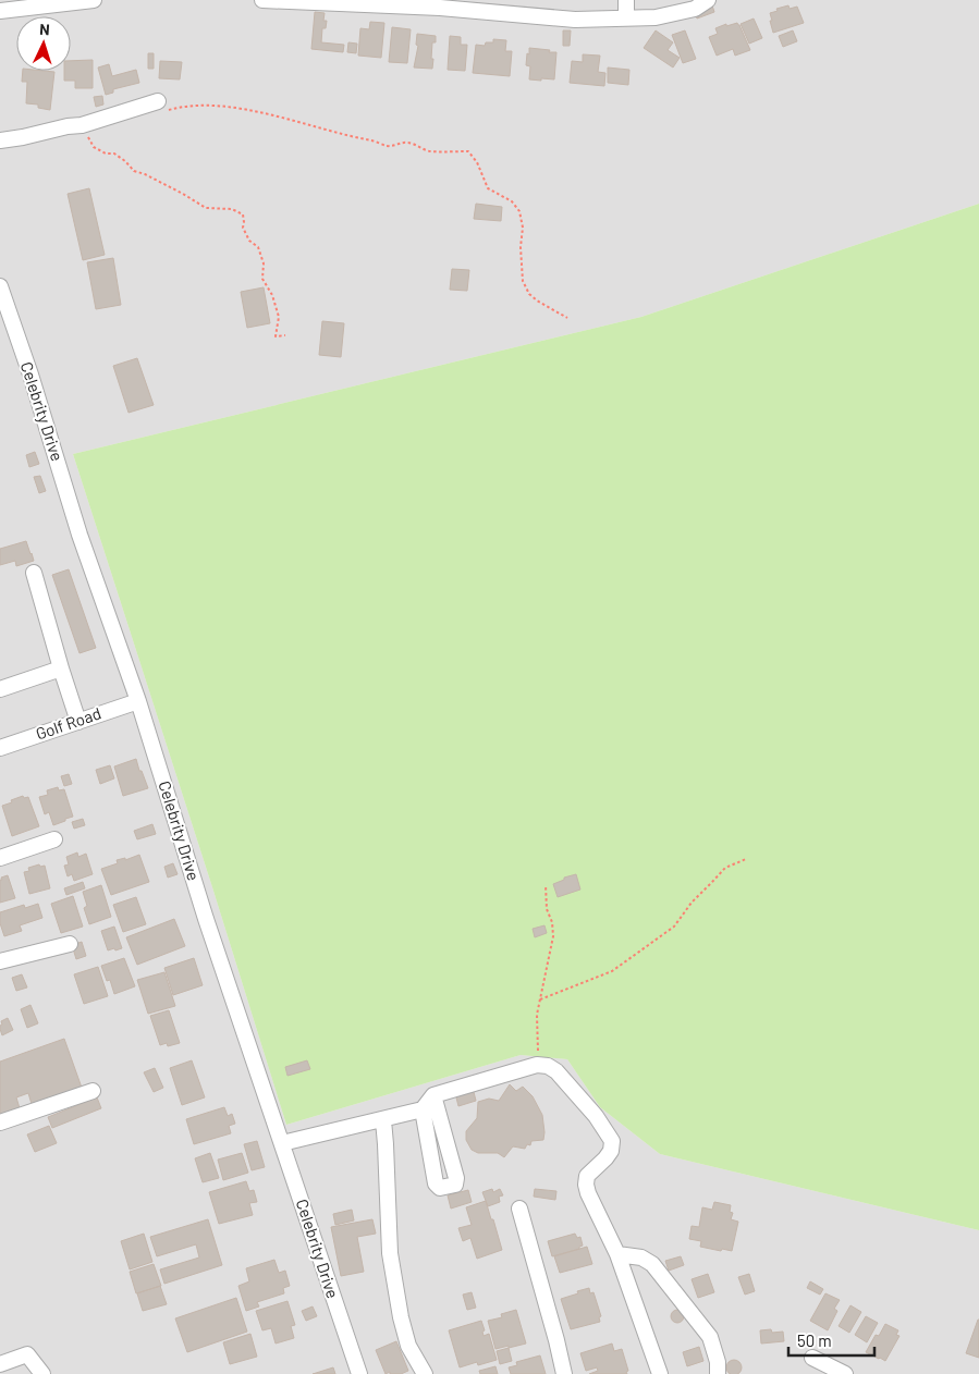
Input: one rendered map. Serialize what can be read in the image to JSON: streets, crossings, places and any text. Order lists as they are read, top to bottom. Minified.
{"streets":{"street":["Celebrity Drive","Golf Road"]},"crossings":[["Celebrity Drive","Golf Road"]],"scale_bar":"50 m","north":"top"}
